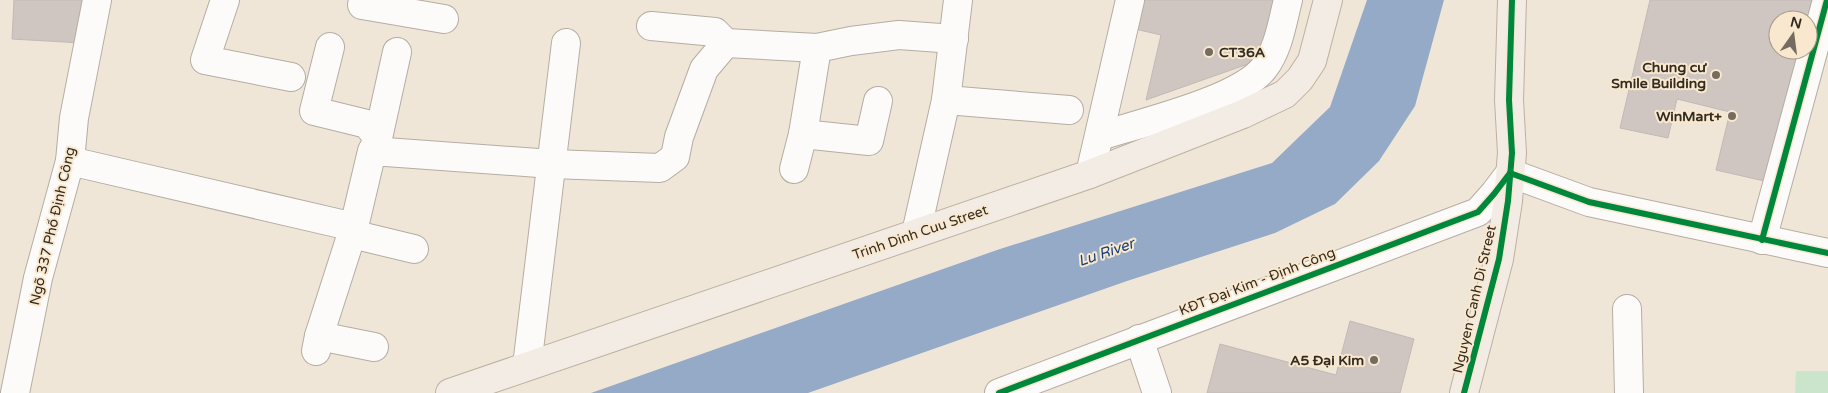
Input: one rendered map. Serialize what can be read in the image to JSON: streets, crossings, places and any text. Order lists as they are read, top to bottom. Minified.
{"streets":{"main road":["Trinh Dinh Cuu Street","Nguyen Canh Di Street"],"street":["Ngõ 337 Phố Định Công","KĐT Đại Kim - Định Công"]},"crossings":[["KĐT Đại Kim - Định Công","Nguyen Canh Di Street"]],"water":["Lu River"],"places":["CT36A","Chung cư Smile Building","WinMart+","A5 Đại Kim"],"north":"top"}
